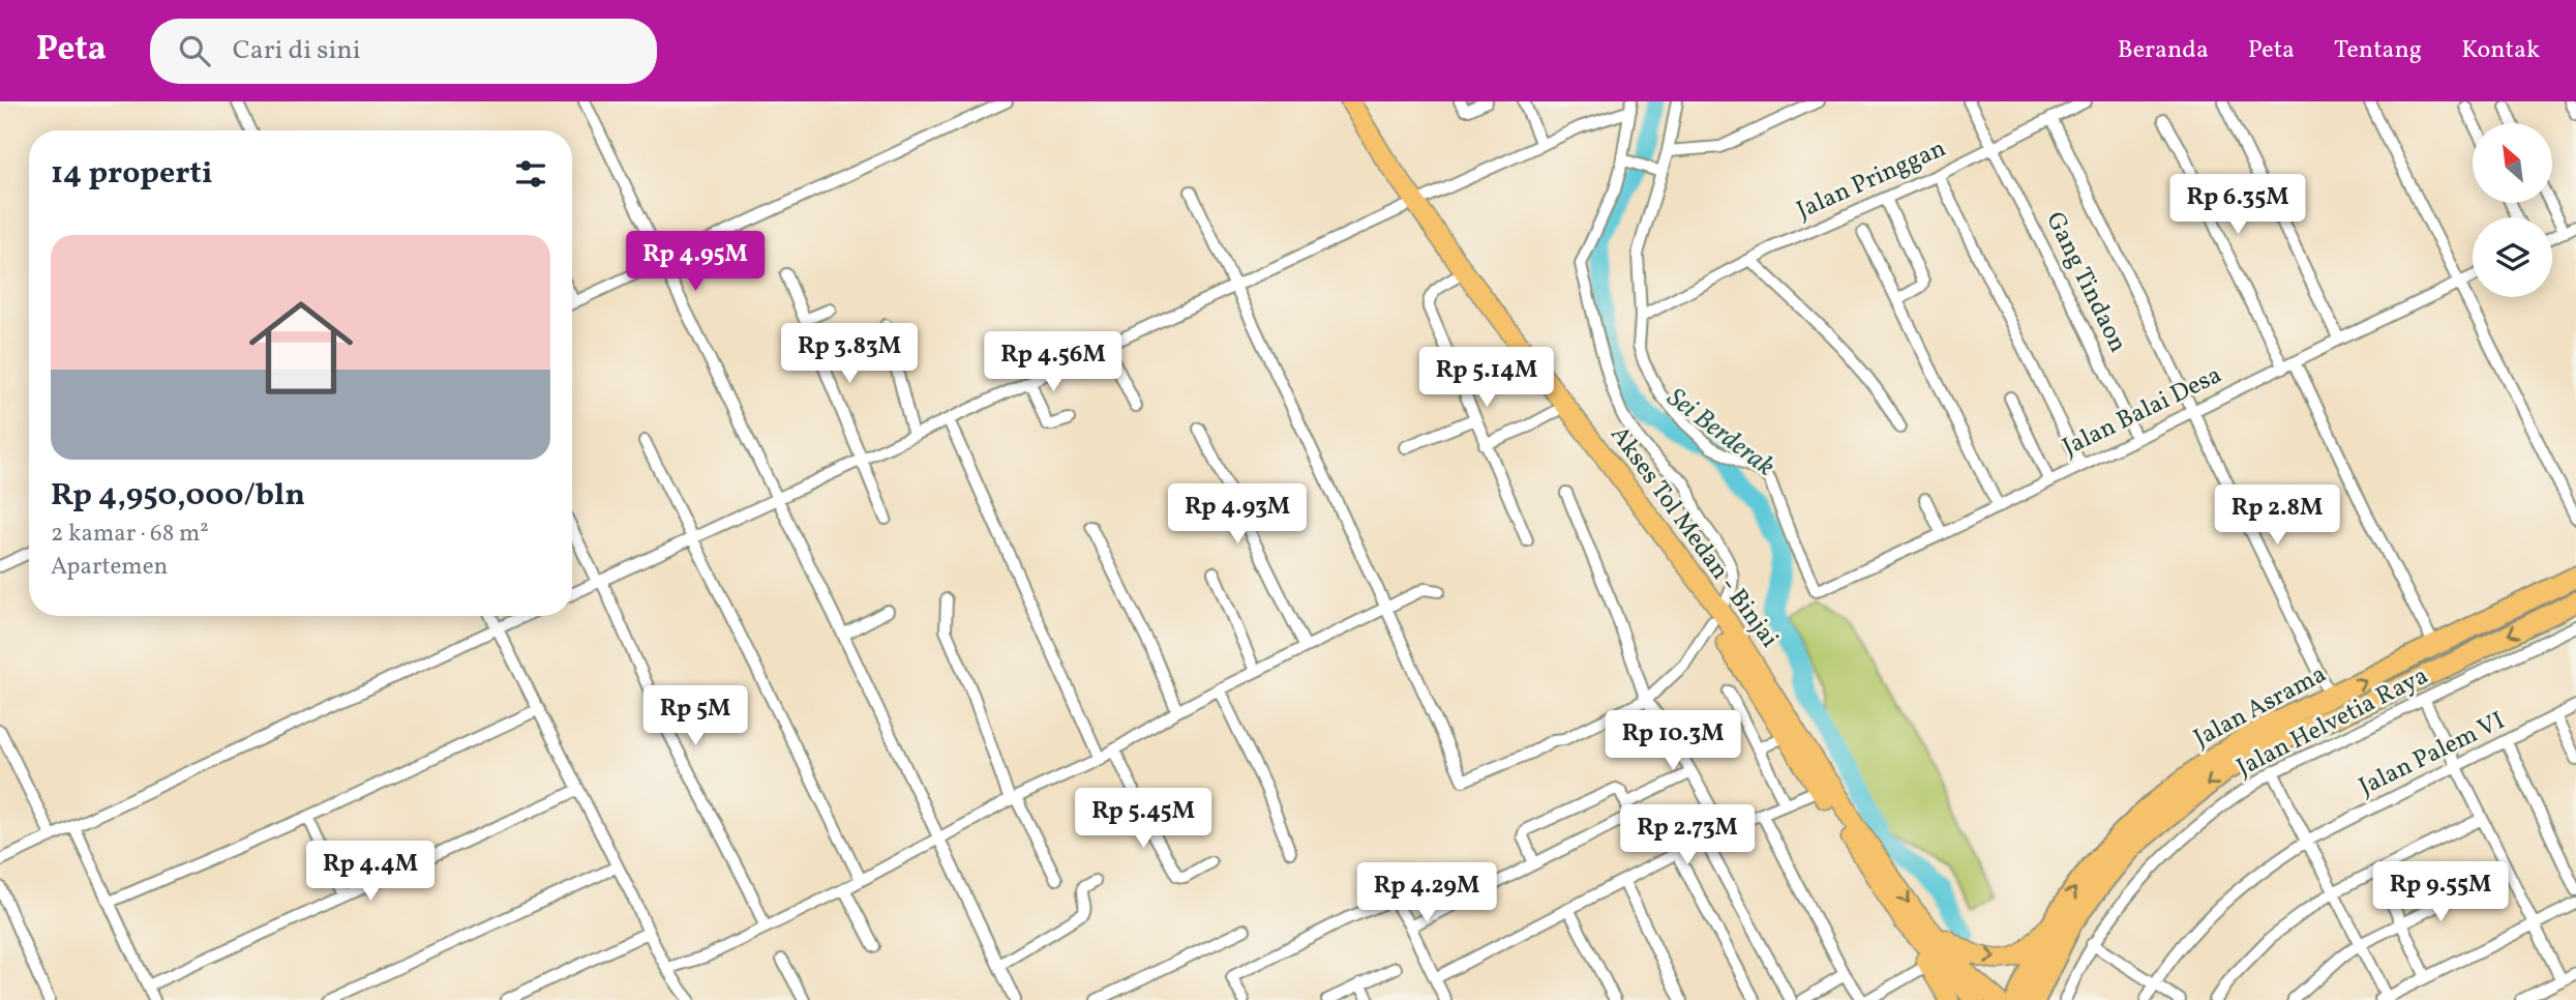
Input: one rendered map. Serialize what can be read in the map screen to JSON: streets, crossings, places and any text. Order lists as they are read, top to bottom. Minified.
{"streets":{"highway":["Jalan Asrama"],"main road":["Akses Tol Medan - Binjai"],"street":["Jalan Pringgan","Gang Tindaon","Jalan Balai Desa","Jalan Helvetia Raya","Jalan Palem VI"]},"crossings":[["Jalan Pringgan","Gang Tindaon"],["Jalan Pringgan","Jalan Balai Desa"],["Gang Tindaon","Jalan Balai Desa"]],"water":["Sei Berderak"],"north":"top left","page":{"header":"Peta","search":"Cari di sini","nav":["Beranda","Peta","Tentang","Kontak"],"heading":"14 properti","price":["Rp 6.35M","Rp 4.95M","Rp 3.83M","Rp 4.56M","Rp 5.14M","Rp 4.93M","Rp 2.8M","Rp 5M","Rp 10.3M","Rp 5.45M","Rp 2.73M","Rp 4.4M","Rp 9.55M","Rp 4.29M"],"list":[{"name":"Rp 4,950,000/bln","note":"2 kamar · 68 m² · Apartemen"}]}}
